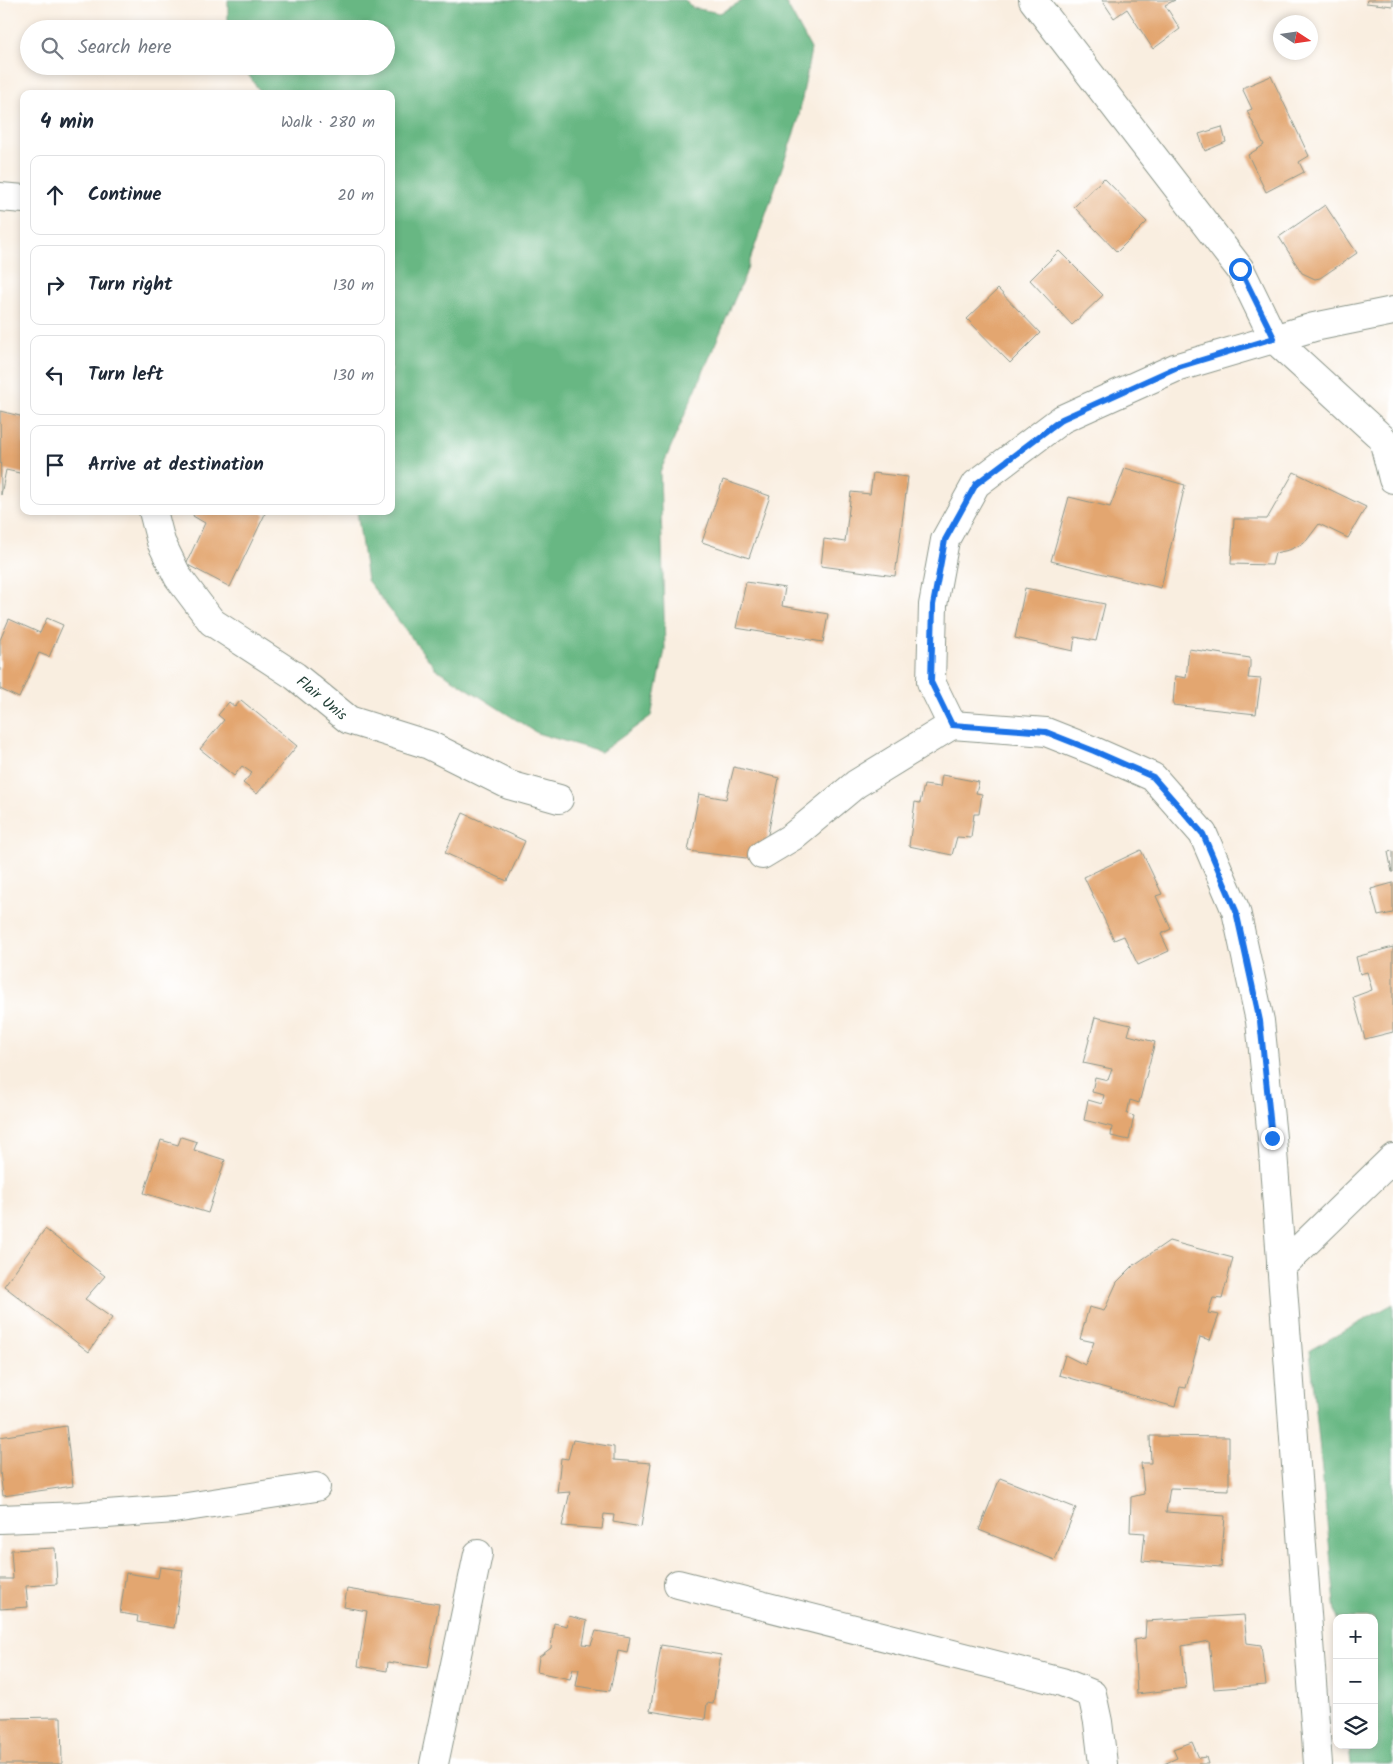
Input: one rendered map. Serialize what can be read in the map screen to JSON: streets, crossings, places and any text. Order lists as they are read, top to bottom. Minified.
{"streets":{"street":["Flair Unis"]},"north":"right","page":{"search":"Search here","heading":["4 min","Walk · 280 m"],"list":[["Continue","20 m"],["Turn right","130 m"],["Turn left","130 m"],"Arrive at destination"],"map_buttons":["+","−"]}}
